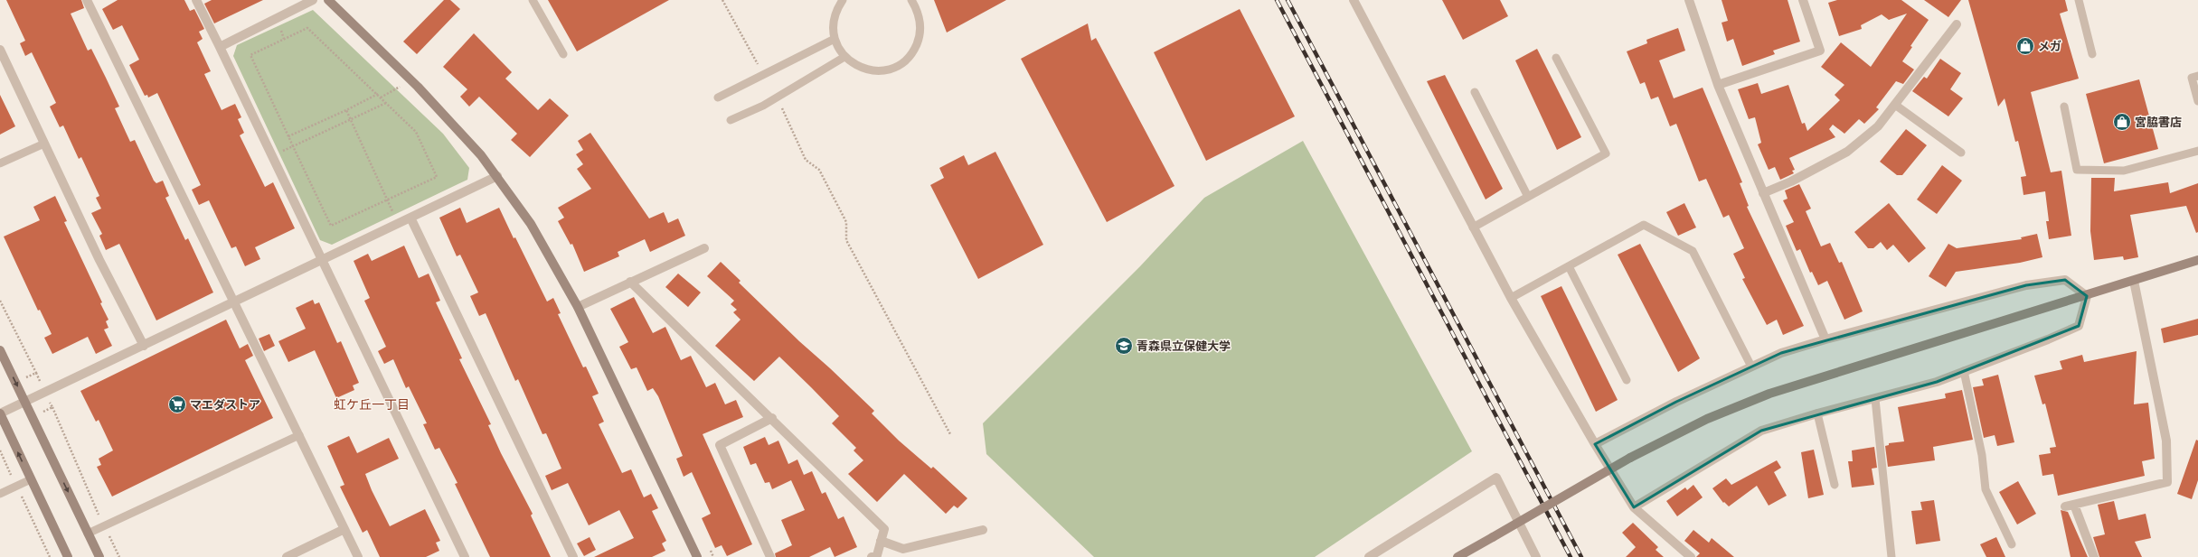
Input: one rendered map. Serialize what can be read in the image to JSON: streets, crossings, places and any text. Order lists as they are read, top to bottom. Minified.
{"districts":["虹ケ丘一丁目"],"places":{"shop":["メガ","宮脇書店"],"school or university":["青森県立保健大学"],"supermarket":["マエダストア"]}}
